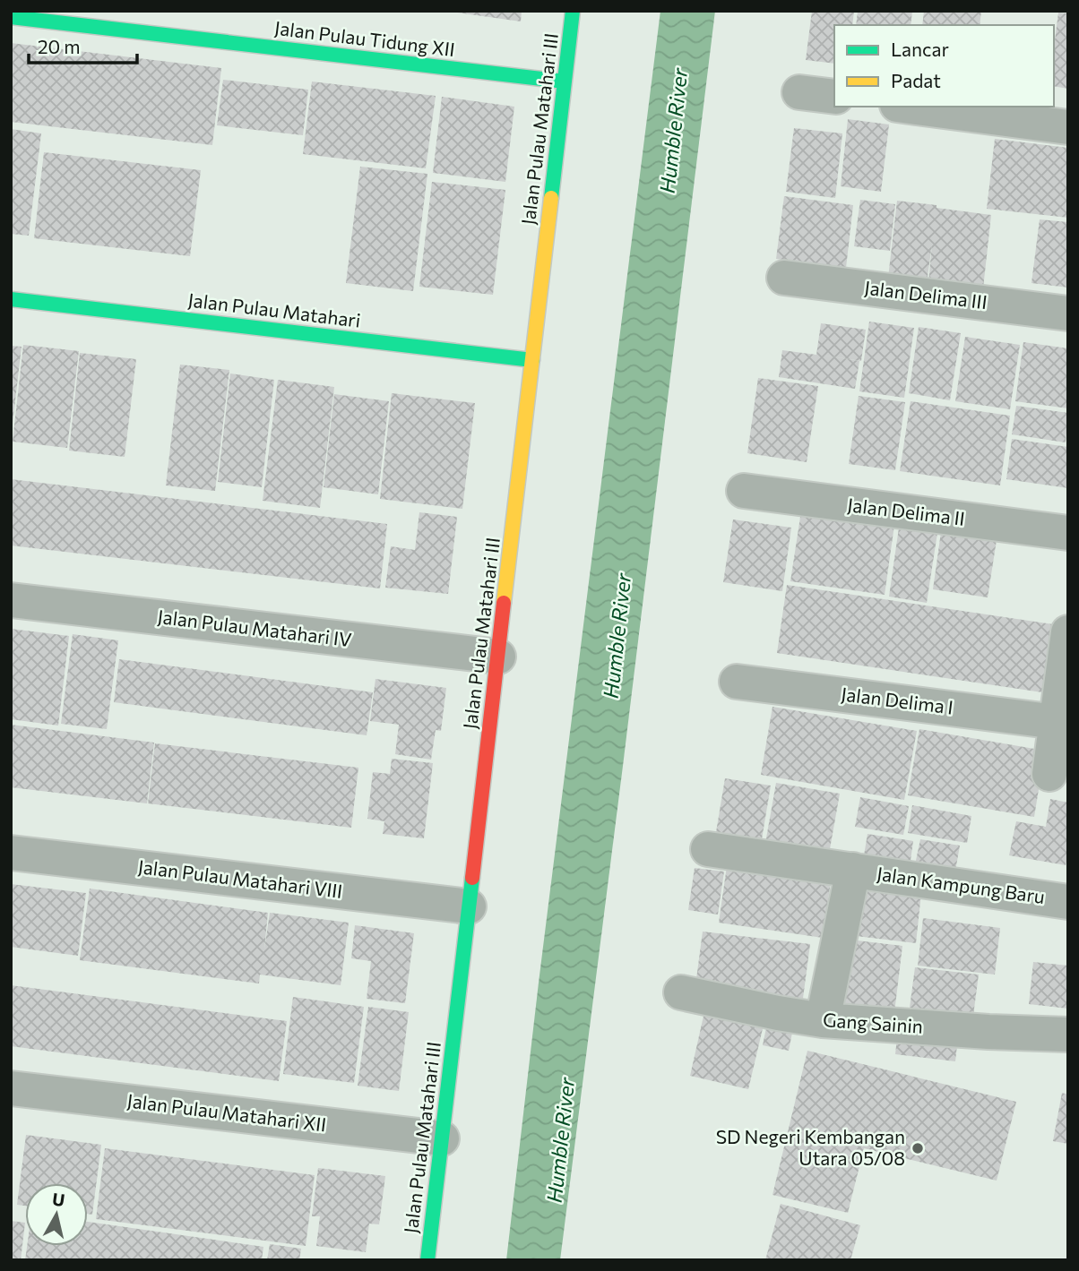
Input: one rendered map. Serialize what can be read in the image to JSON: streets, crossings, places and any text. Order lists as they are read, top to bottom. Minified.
{"streets":{"street":["Jalan Pulau Tidung XII","Jalan Pulau Matahari III","Jalan Delima III","Jalan Pulau Matahari","Jalan Delima II","Jalan Pulau Matahari IV","Jalan Delima I","Jalan Pulau Matahari VIII","Jalan Kampung Baru","Gang Sainin","Jalan Pulau Matahari XII"]},"crossings":[["Jalan Pulau Tidung XII","Jalan Pulau Matahari III"],["Jalan Pulau Matahari III","Jalan Pulau Matahari"],["Jalan Pulau Matahari III","Jalan Pulau Matahari IV"],["Jalan Pulau Matahari III","Jalan Pulau Matahari VIII"],["Jalan Pulau Matahari III","Jalan Pulau Matahari XII"],["Jalan Kampung Baru","Gang Sainin"]],"water":["Humble River"],"places":["SD Negeri Kembangan Utara 05/08"],"legend":["Lancar","Padat"],"scale_bar":"20 m","north":"top"}
